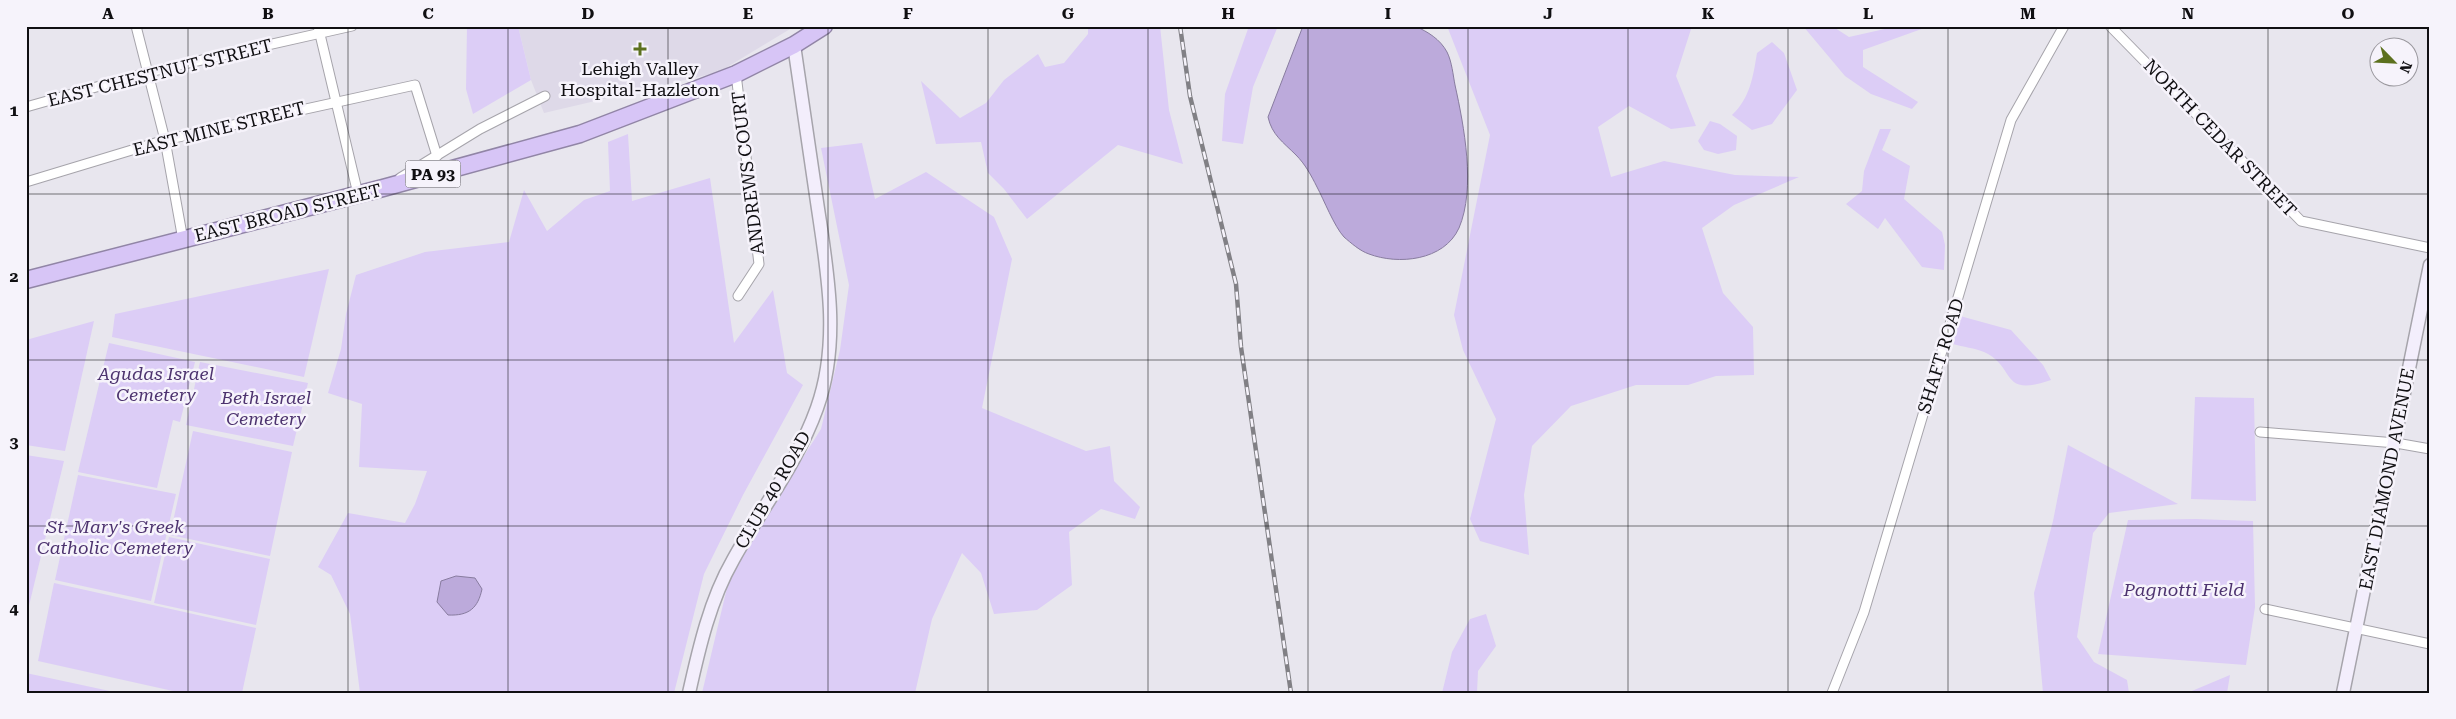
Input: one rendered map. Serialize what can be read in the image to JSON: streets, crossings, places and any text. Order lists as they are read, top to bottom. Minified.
{"streets":{"highway":["PA 93","EAST BROAD STREET"],"street":["EAST CHESTNUT STREET","EAST MINE STREET","NORTH CEDAR STREET","ANDREWS COURT","SHAFT ROAD","EAST DIAMOND AVENUE","CLUB 40 ROAD"]},"crossings":[["ANDREWS COURT","EAST BROAD STREET"],["EAST BROAD STREET","CLUB 40 ROAD"]],"parks":["Agudas Israel Cemetery","Beth Israel Cemetery","St. Mary's Greek Catholic Cemetery","Pagnotti Field"],"places":{"health":["Lehigh Valley Hospital-Hazleton"]},"north":"bottom right","grid":{"columns":["A","B","C","D","E","F","G","H","I","J","K","L","M","N","O"],"rows":["1","2","3","4"]}}
